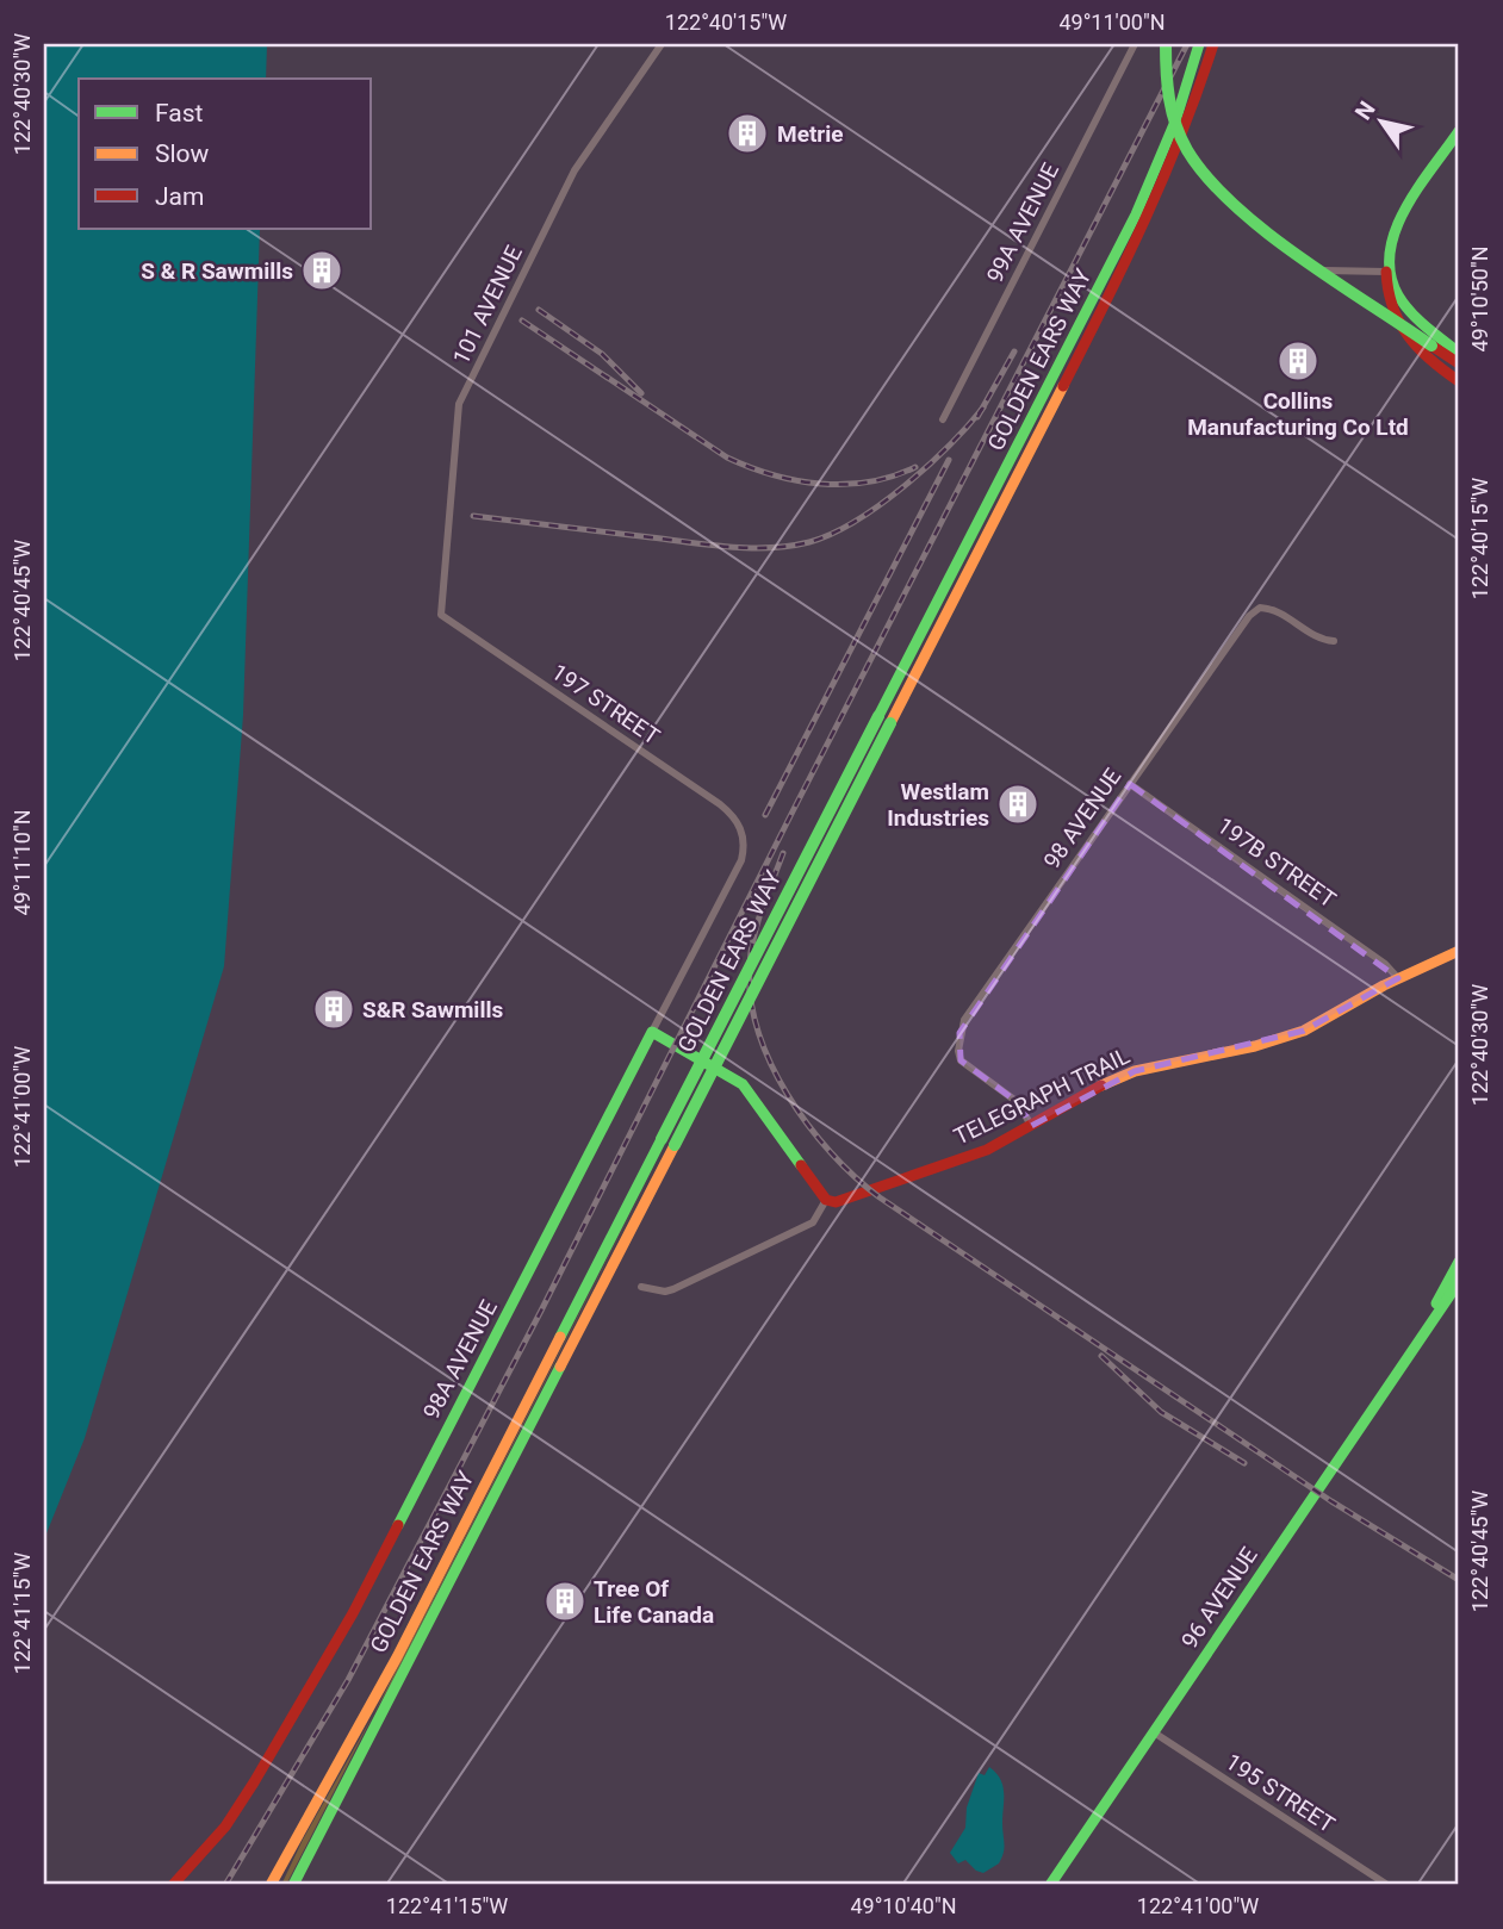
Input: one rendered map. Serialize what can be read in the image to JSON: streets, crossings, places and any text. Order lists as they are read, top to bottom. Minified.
{"streets":{"main road":["GOLDEN EARS WAY","TELEGRAPH TRAIL","98A AVENUE","96 AVENUE"],"street":["99A AVENUE","101 AVENUE","197 STREET","98 AVENUE","197B STREET","195 STREET"]},"crossings":[["101 AVENUE","197 STREET"],["197 STREET","98A AVENUE"],["98 AVENUE","197B STREET"],["98 AVENUE","TELEGRAPH TRAIL"],["197B STREET","TELEGRAPH TRAIL"],["96 AVENUE","195 STREET"]],"places":{"building":["Metrie","S & R Sawmills","Collins Manufacturing Co Ltd","Westlam Industries","S&R Sawmills","Tree Of Life Canada"]},"legend":["Fast","Slow","Jam"],"north":"top left","coordinates":["122°40'15\"W","49°11'00\"N","122°40'30\"W","49°10'50\"N","122°40'45\"W","49°11'10\"N","122°41'00\"W","122°41'15\"W","49°10'40\"N"]}
